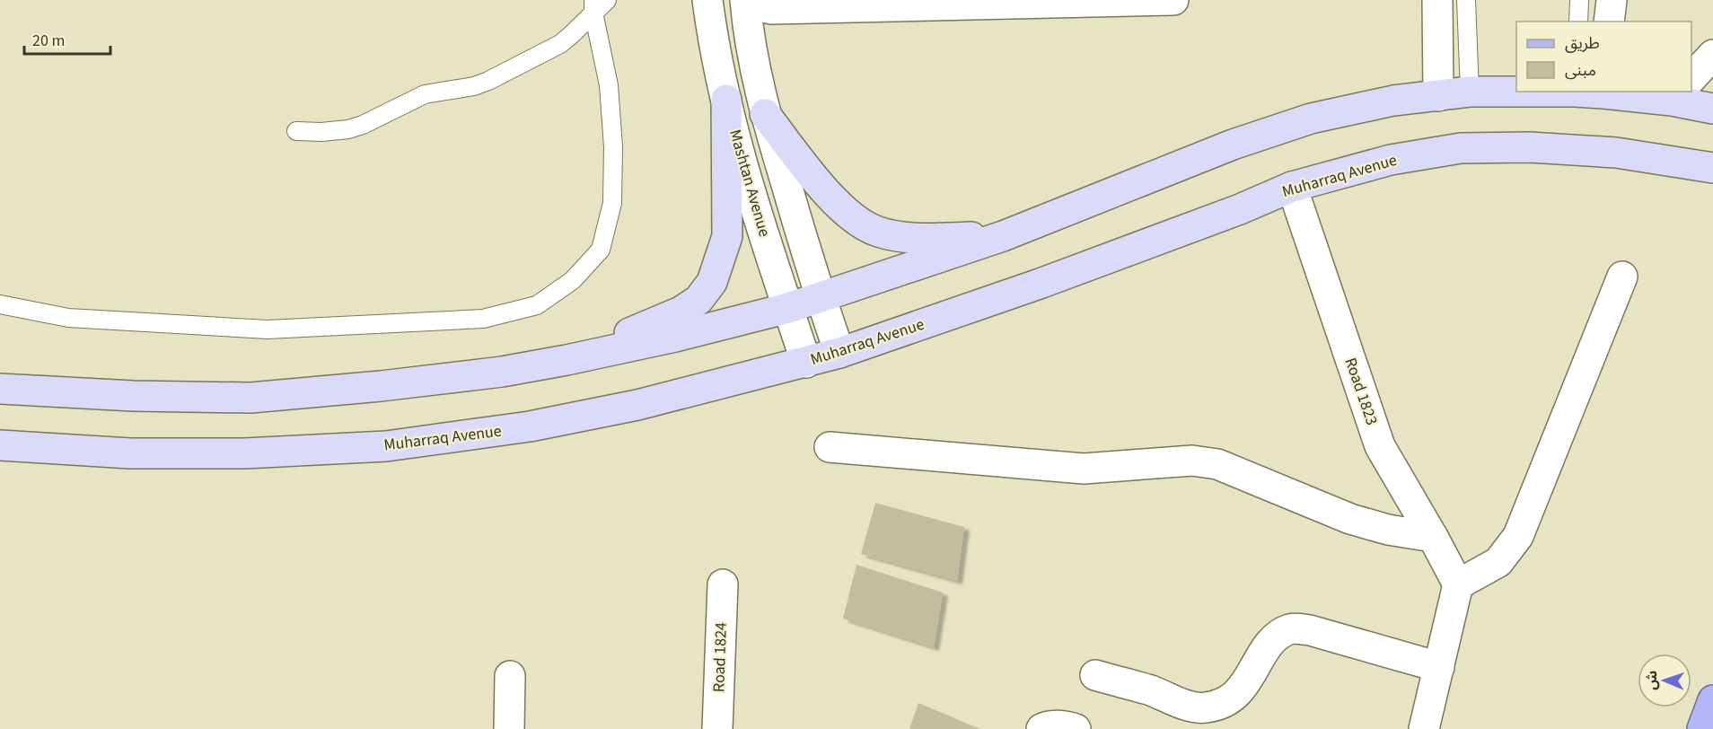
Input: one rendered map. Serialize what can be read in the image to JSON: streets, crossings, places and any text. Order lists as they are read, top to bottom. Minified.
{"streets":{"main road":["Muharraq Avenue"],"street":["Mashtan Avenue","Road 1823","Road 1824"]},"crossings":[["Muharraq Avenue","Mashtan Avenue"],["Muharraq Avenue","Road 1823"]],"legend":["طريق","مبنى"],"scale_bar":"20 m","north":"left"}
